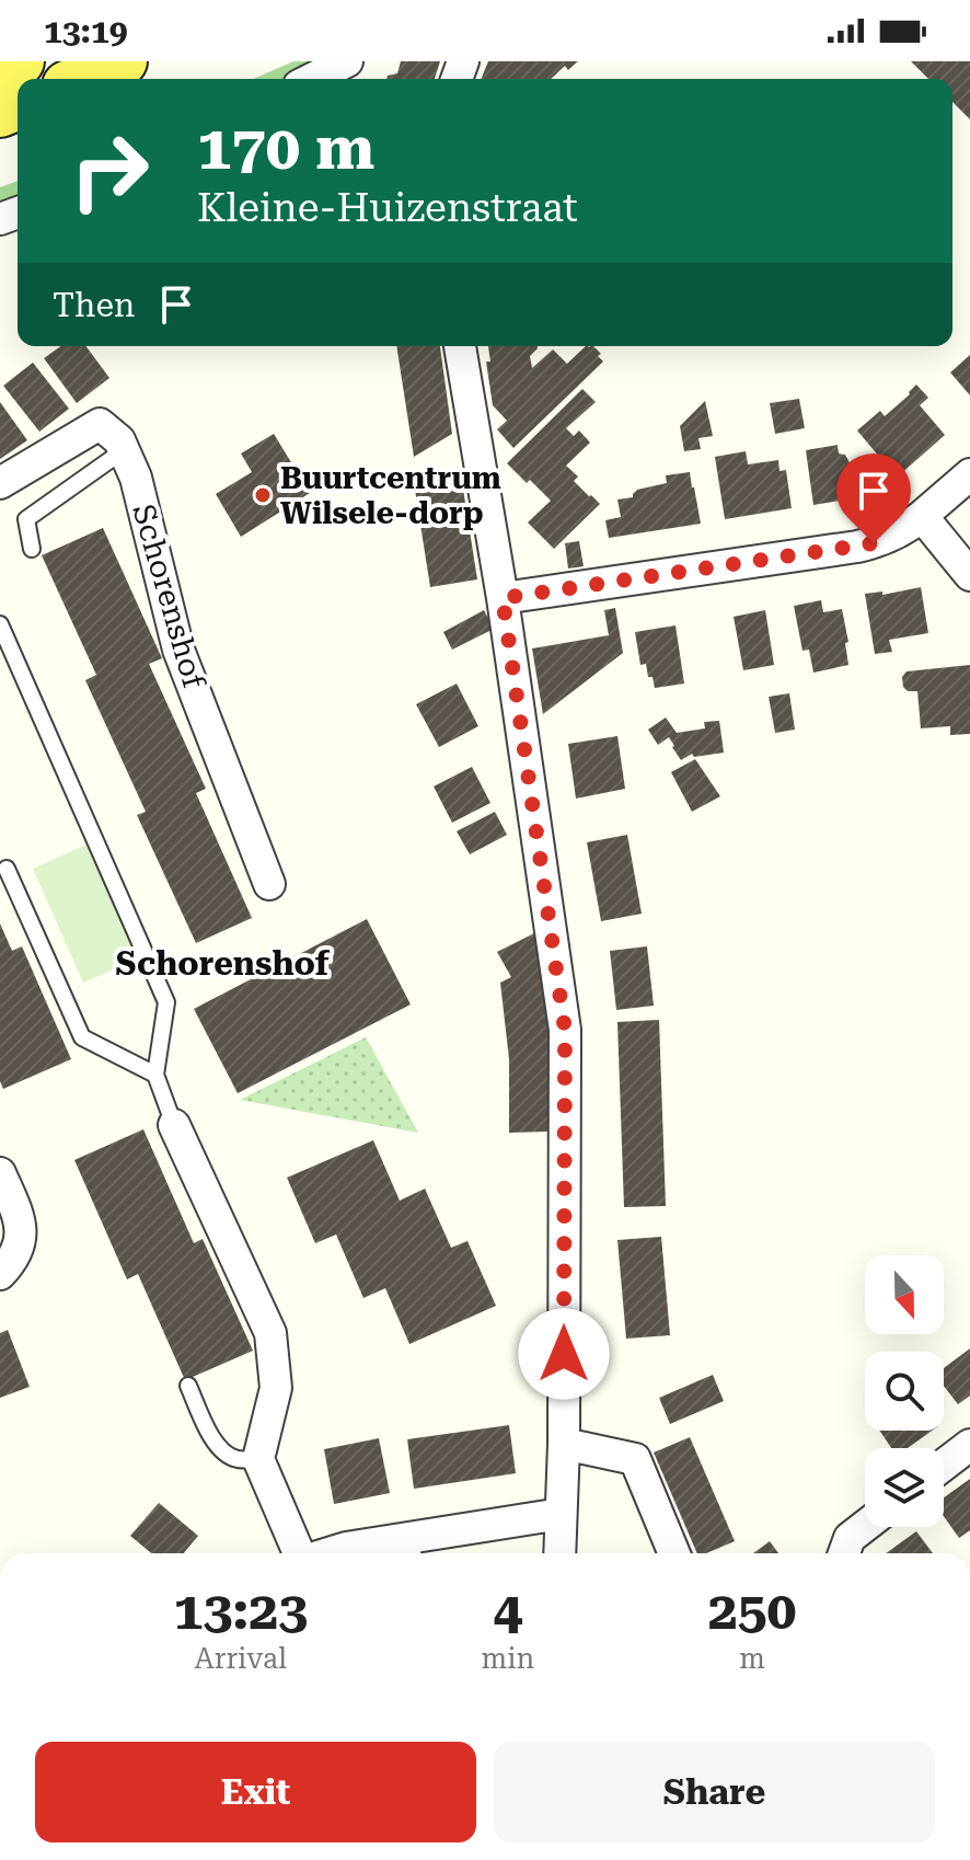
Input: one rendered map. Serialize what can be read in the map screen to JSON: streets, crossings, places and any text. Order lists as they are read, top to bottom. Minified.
{"streets":{"street":["Schorenshof"]},"districts":["Schorenshof"],"places":["Buurtcentrum Wilsele-dorp"],"north":"bottom","page":{"status":"13:19","turn":["170 m","Kleine-Huizenstraat"],"then":"Then","eta":["13:23","Arrival","4","min","250","m"],"buttons":["Exit","Share"]}}
